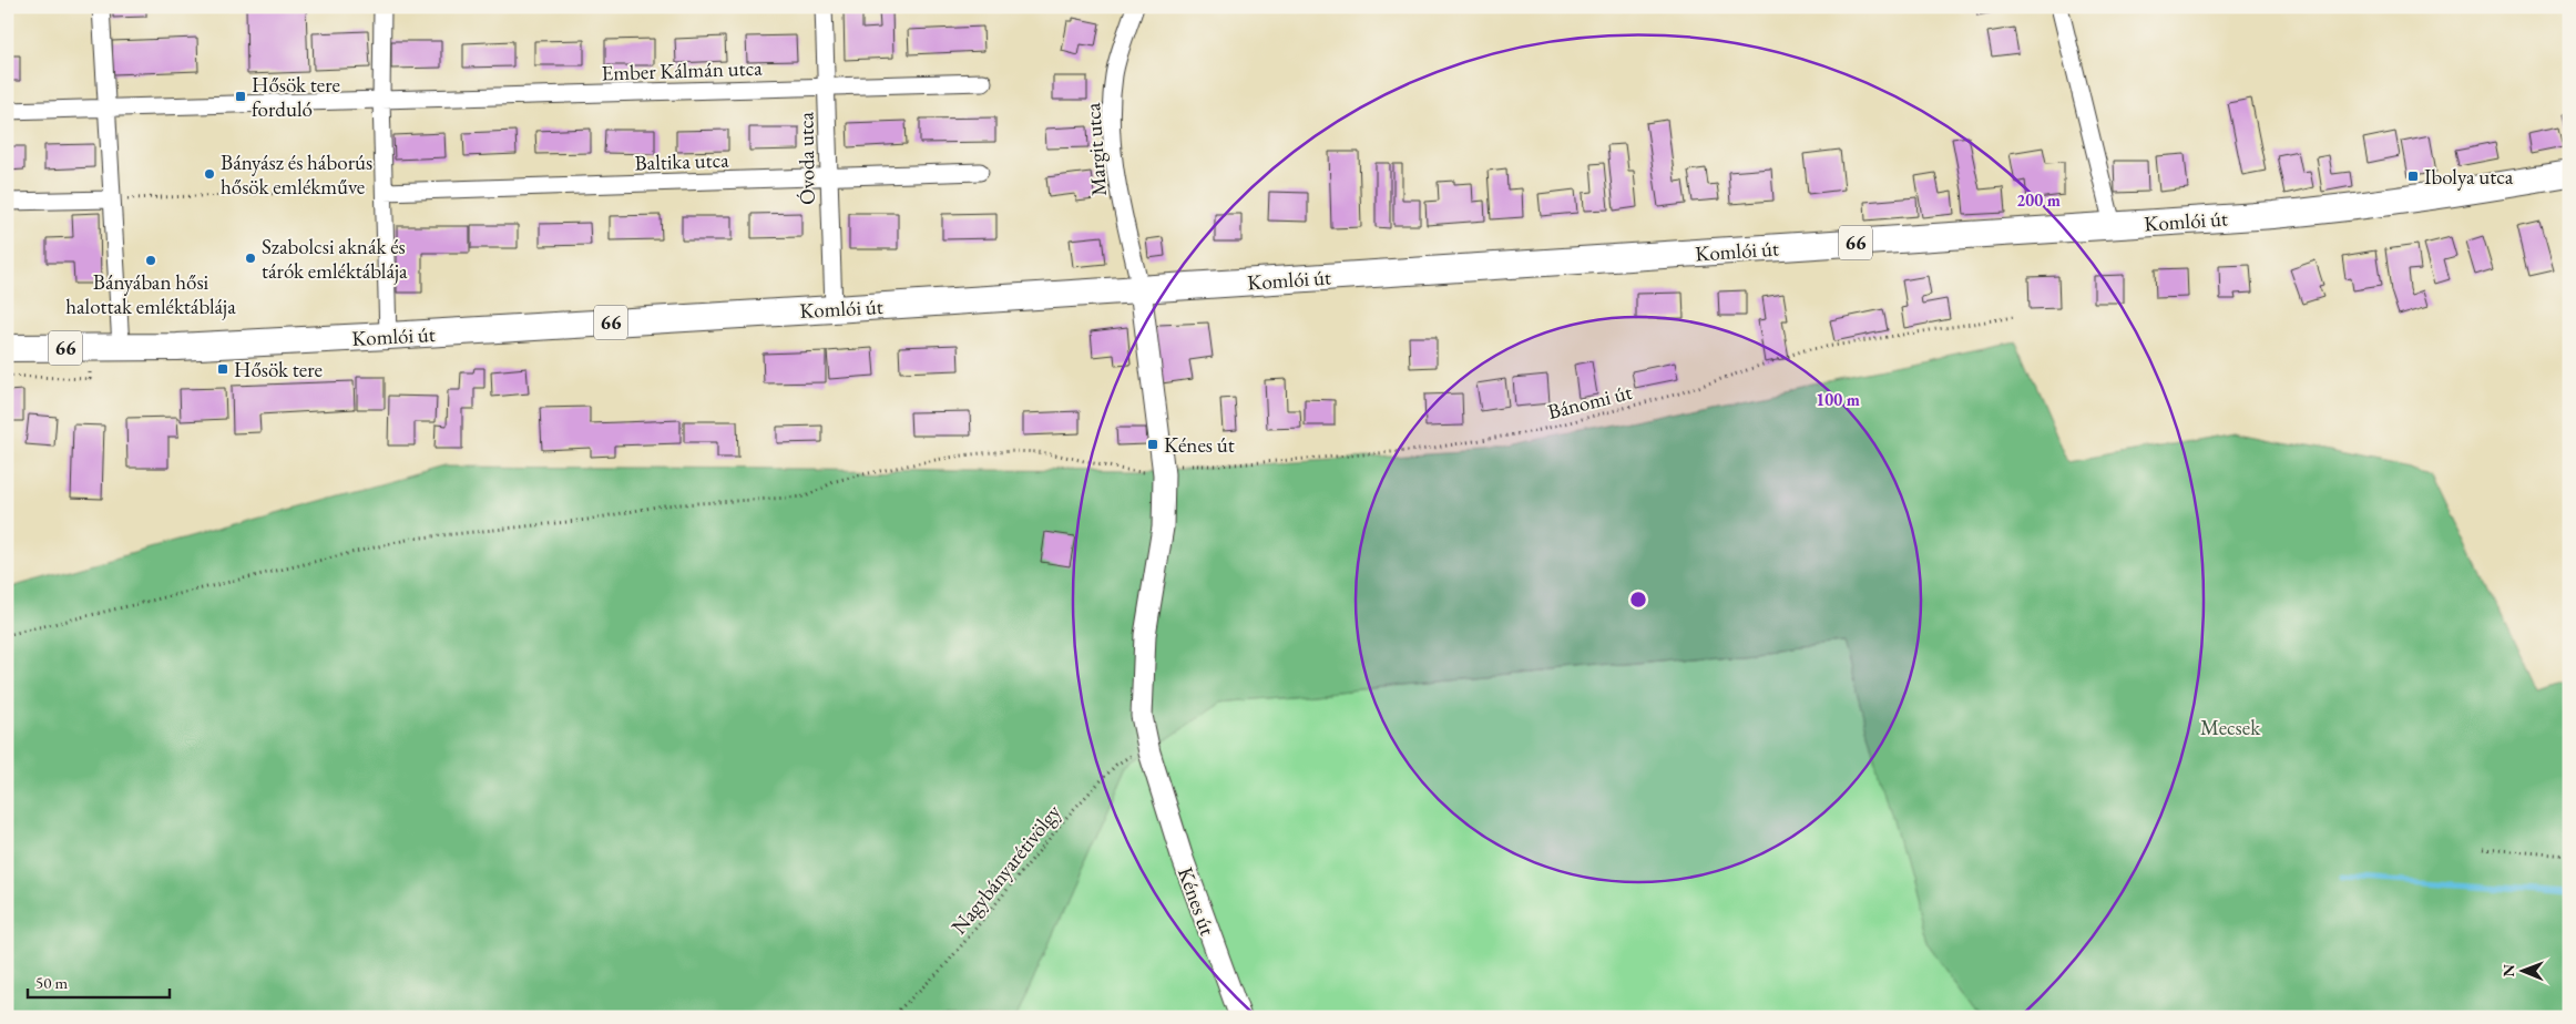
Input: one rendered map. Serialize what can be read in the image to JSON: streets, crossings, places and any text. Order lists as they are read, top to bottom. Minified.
{"streets":{"main road":["Komlói út","66"],"street":["Ember Kálmán utca","Margit utca","Óvoda utca","Baltika utca","Kénes út"],"path":["Bánomi út","Nagybányarétivölgy"]},"crossings":[["Ember Kálmán utca","Óvoda utca"],["Margit utca","Komlói út"],["Margit utca","Kénes út"],["Óvoda utca","Baltika utca"],["Óvoda utca","Komlói út"],["Komlói út","Kénes út"],["Bánomi út","Kénes út"],["Nagybányarétivölgy","Kénes út"]],"parks":["Mecsek"],"places":{"transit":["Hősök tere forduló","Ibolya utca","Hősök tere","Kénes út"],"other":["Bányász és háborús hősök emlékműve","Szabolcsi aknák és tárók emléktáblája","Bányában hősi halottak emléktáblája"]},"scale_bar":"50 m","north":"left","rings":["200 m","100 m"]}
